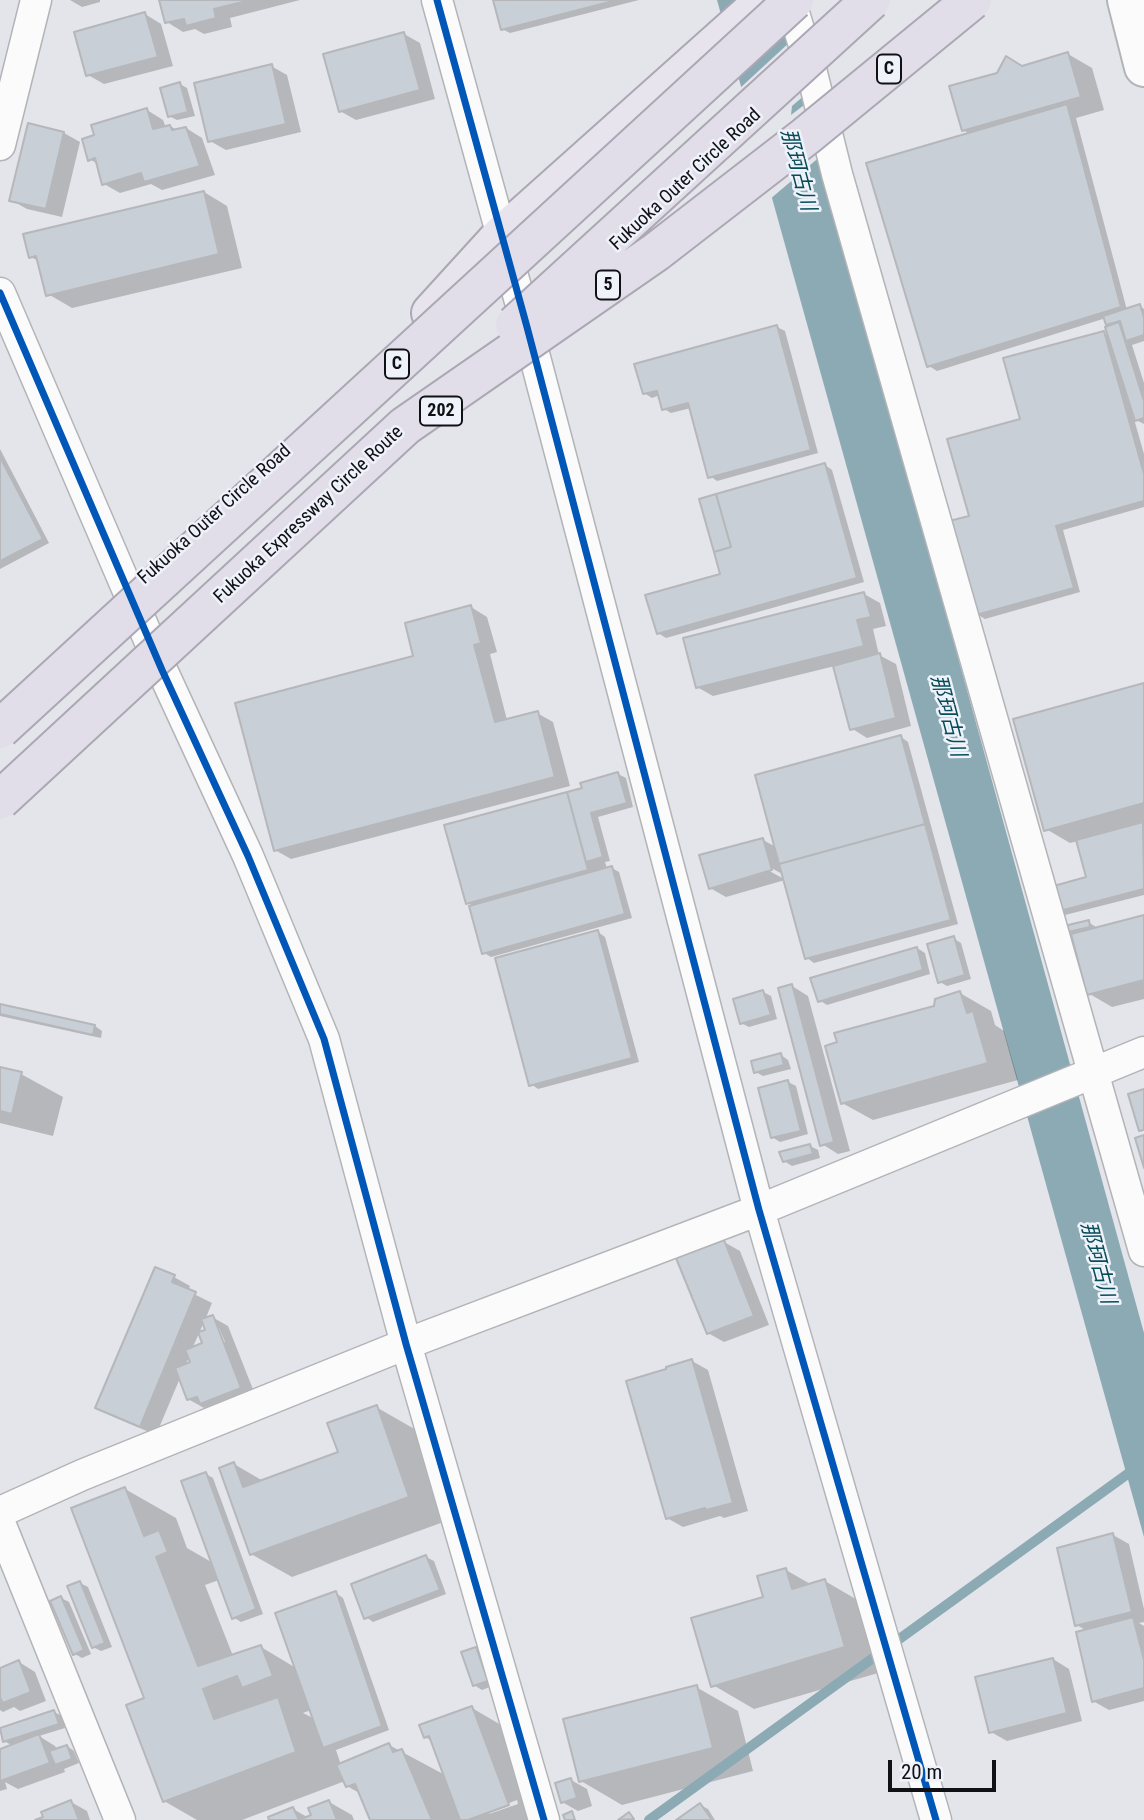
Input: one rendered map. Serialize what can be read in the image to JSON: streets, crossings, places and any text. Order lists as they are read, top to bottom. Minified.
{"streets":{"highway":["C","Fukuoka Outer Circle Road","5","202","Fukuoka Expressway Circle Route"]},"water":["那珂古川"],"scale_bar":"20 m"}
